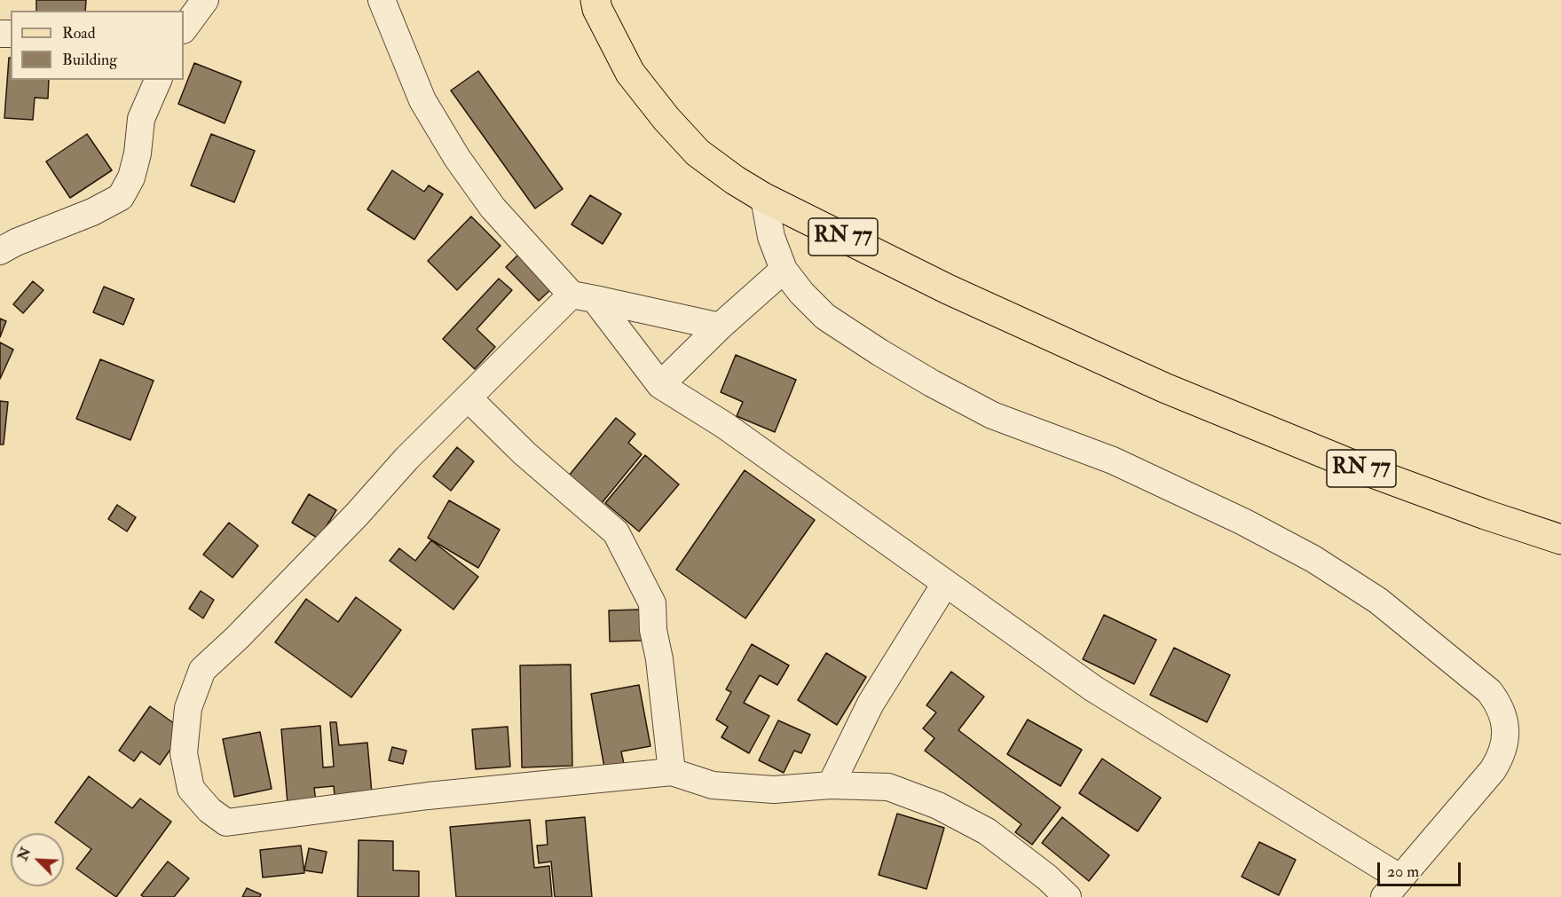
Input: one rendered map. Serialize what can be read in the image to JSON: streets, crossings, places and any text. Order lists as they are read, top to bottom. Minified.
{"streets":{"main road":["RN 77"]},"legend":["Road","Building"],"scale_bar":"20 m","north":"top left"}
